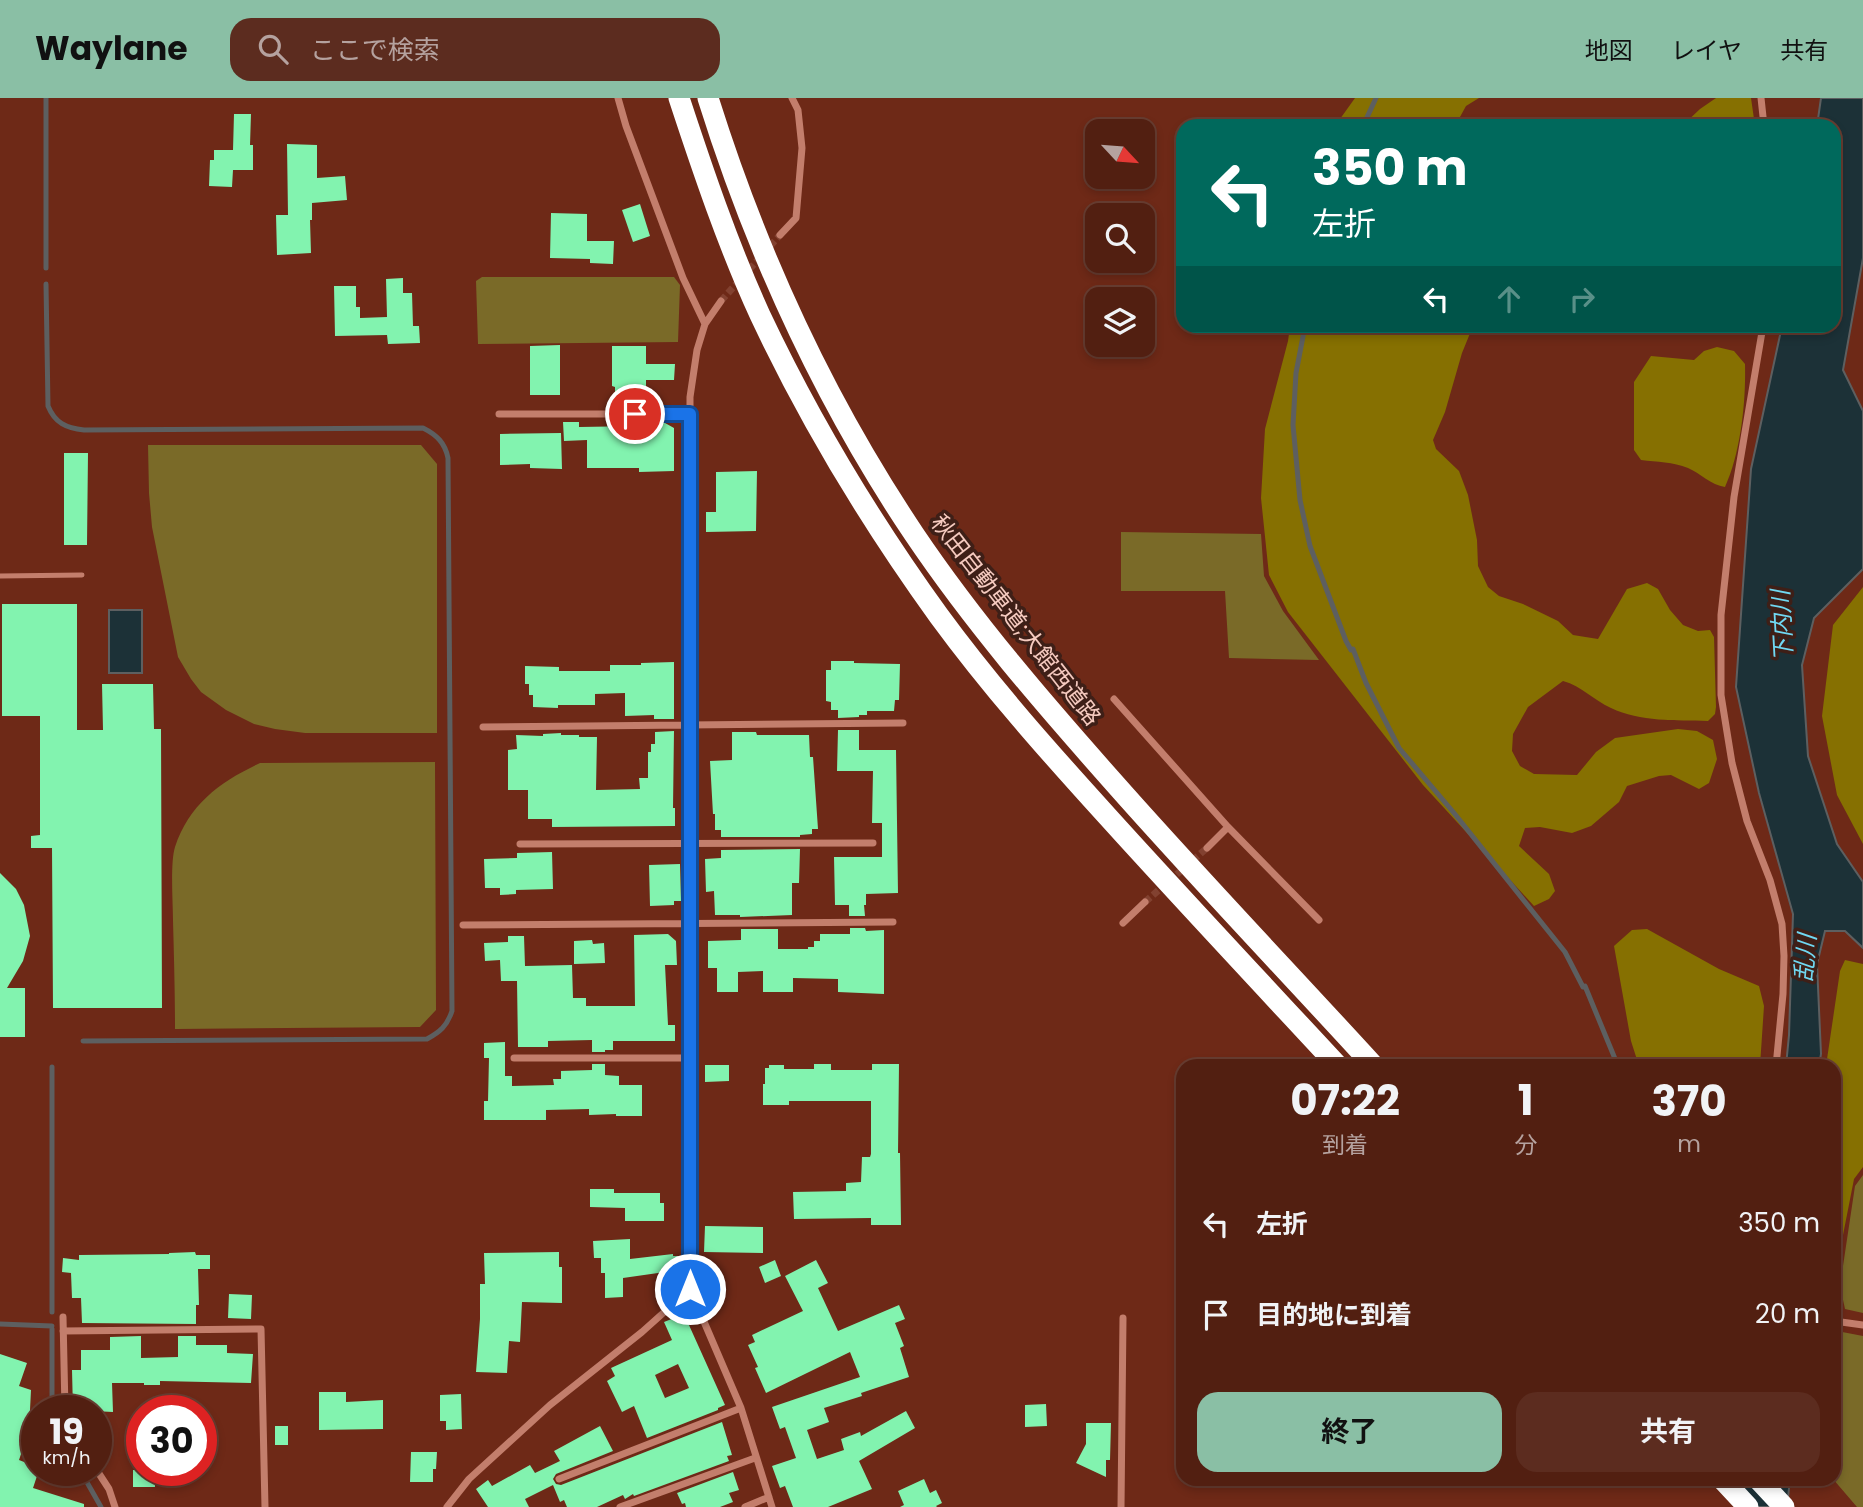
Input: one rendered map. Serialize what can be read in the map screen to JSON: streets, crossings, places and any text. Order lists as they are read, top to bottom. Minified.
{"streets":{"highway":["秋田自動車道;大館西道路"]},"water":["下内川","乱川"],"north":"bottom right","page":{"header":"Waylane","search":"ここで検索","nav":["地図","レイヤ","共有"],"turn":["350 m","左折"],"eta":["07:22","到着","1","分","370","m"],"list":[{"name":"左折","value":"350 m"},{"name":"目的地に到着","value":"20 m"}],"buttons":["終了","共有"],"speed":"19 km/h","limit":"30"}}
